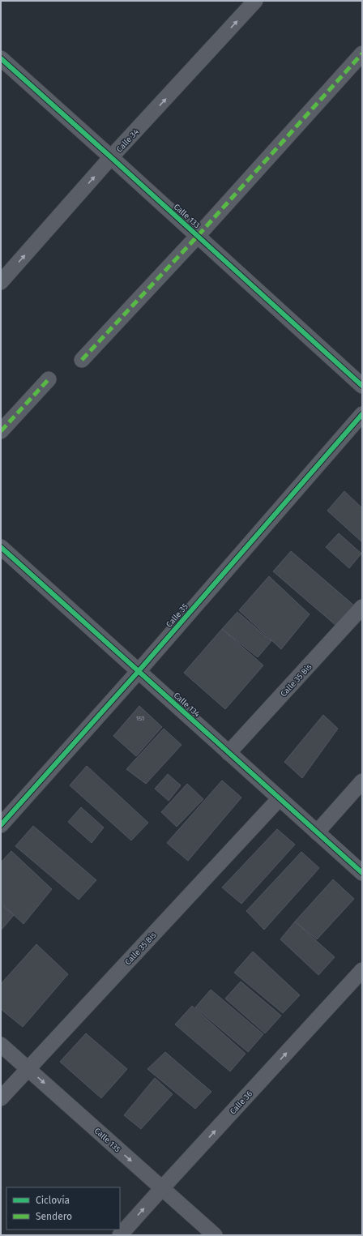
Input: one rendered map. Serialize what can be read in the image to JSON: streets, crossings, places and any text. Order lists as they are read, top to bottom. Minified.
{"streets":{"street":["Calle 34","Calle 133","Calle 35","Calle 35 Bis","Calle 134","Calle 36","Calle 135"]},"crossings":[["Calle 34","Calle 133"],["Calle 35","Calle 134"],["Calle 35 Bis","Calle 134"],["Calle 35 Bis","Calle 135"],["Calle 36","Calle 135"]],"one_way":["Calle 36","Calle 135"],"house_numbers":["151"],"legend":["Ciclovía","Sendero"]}
